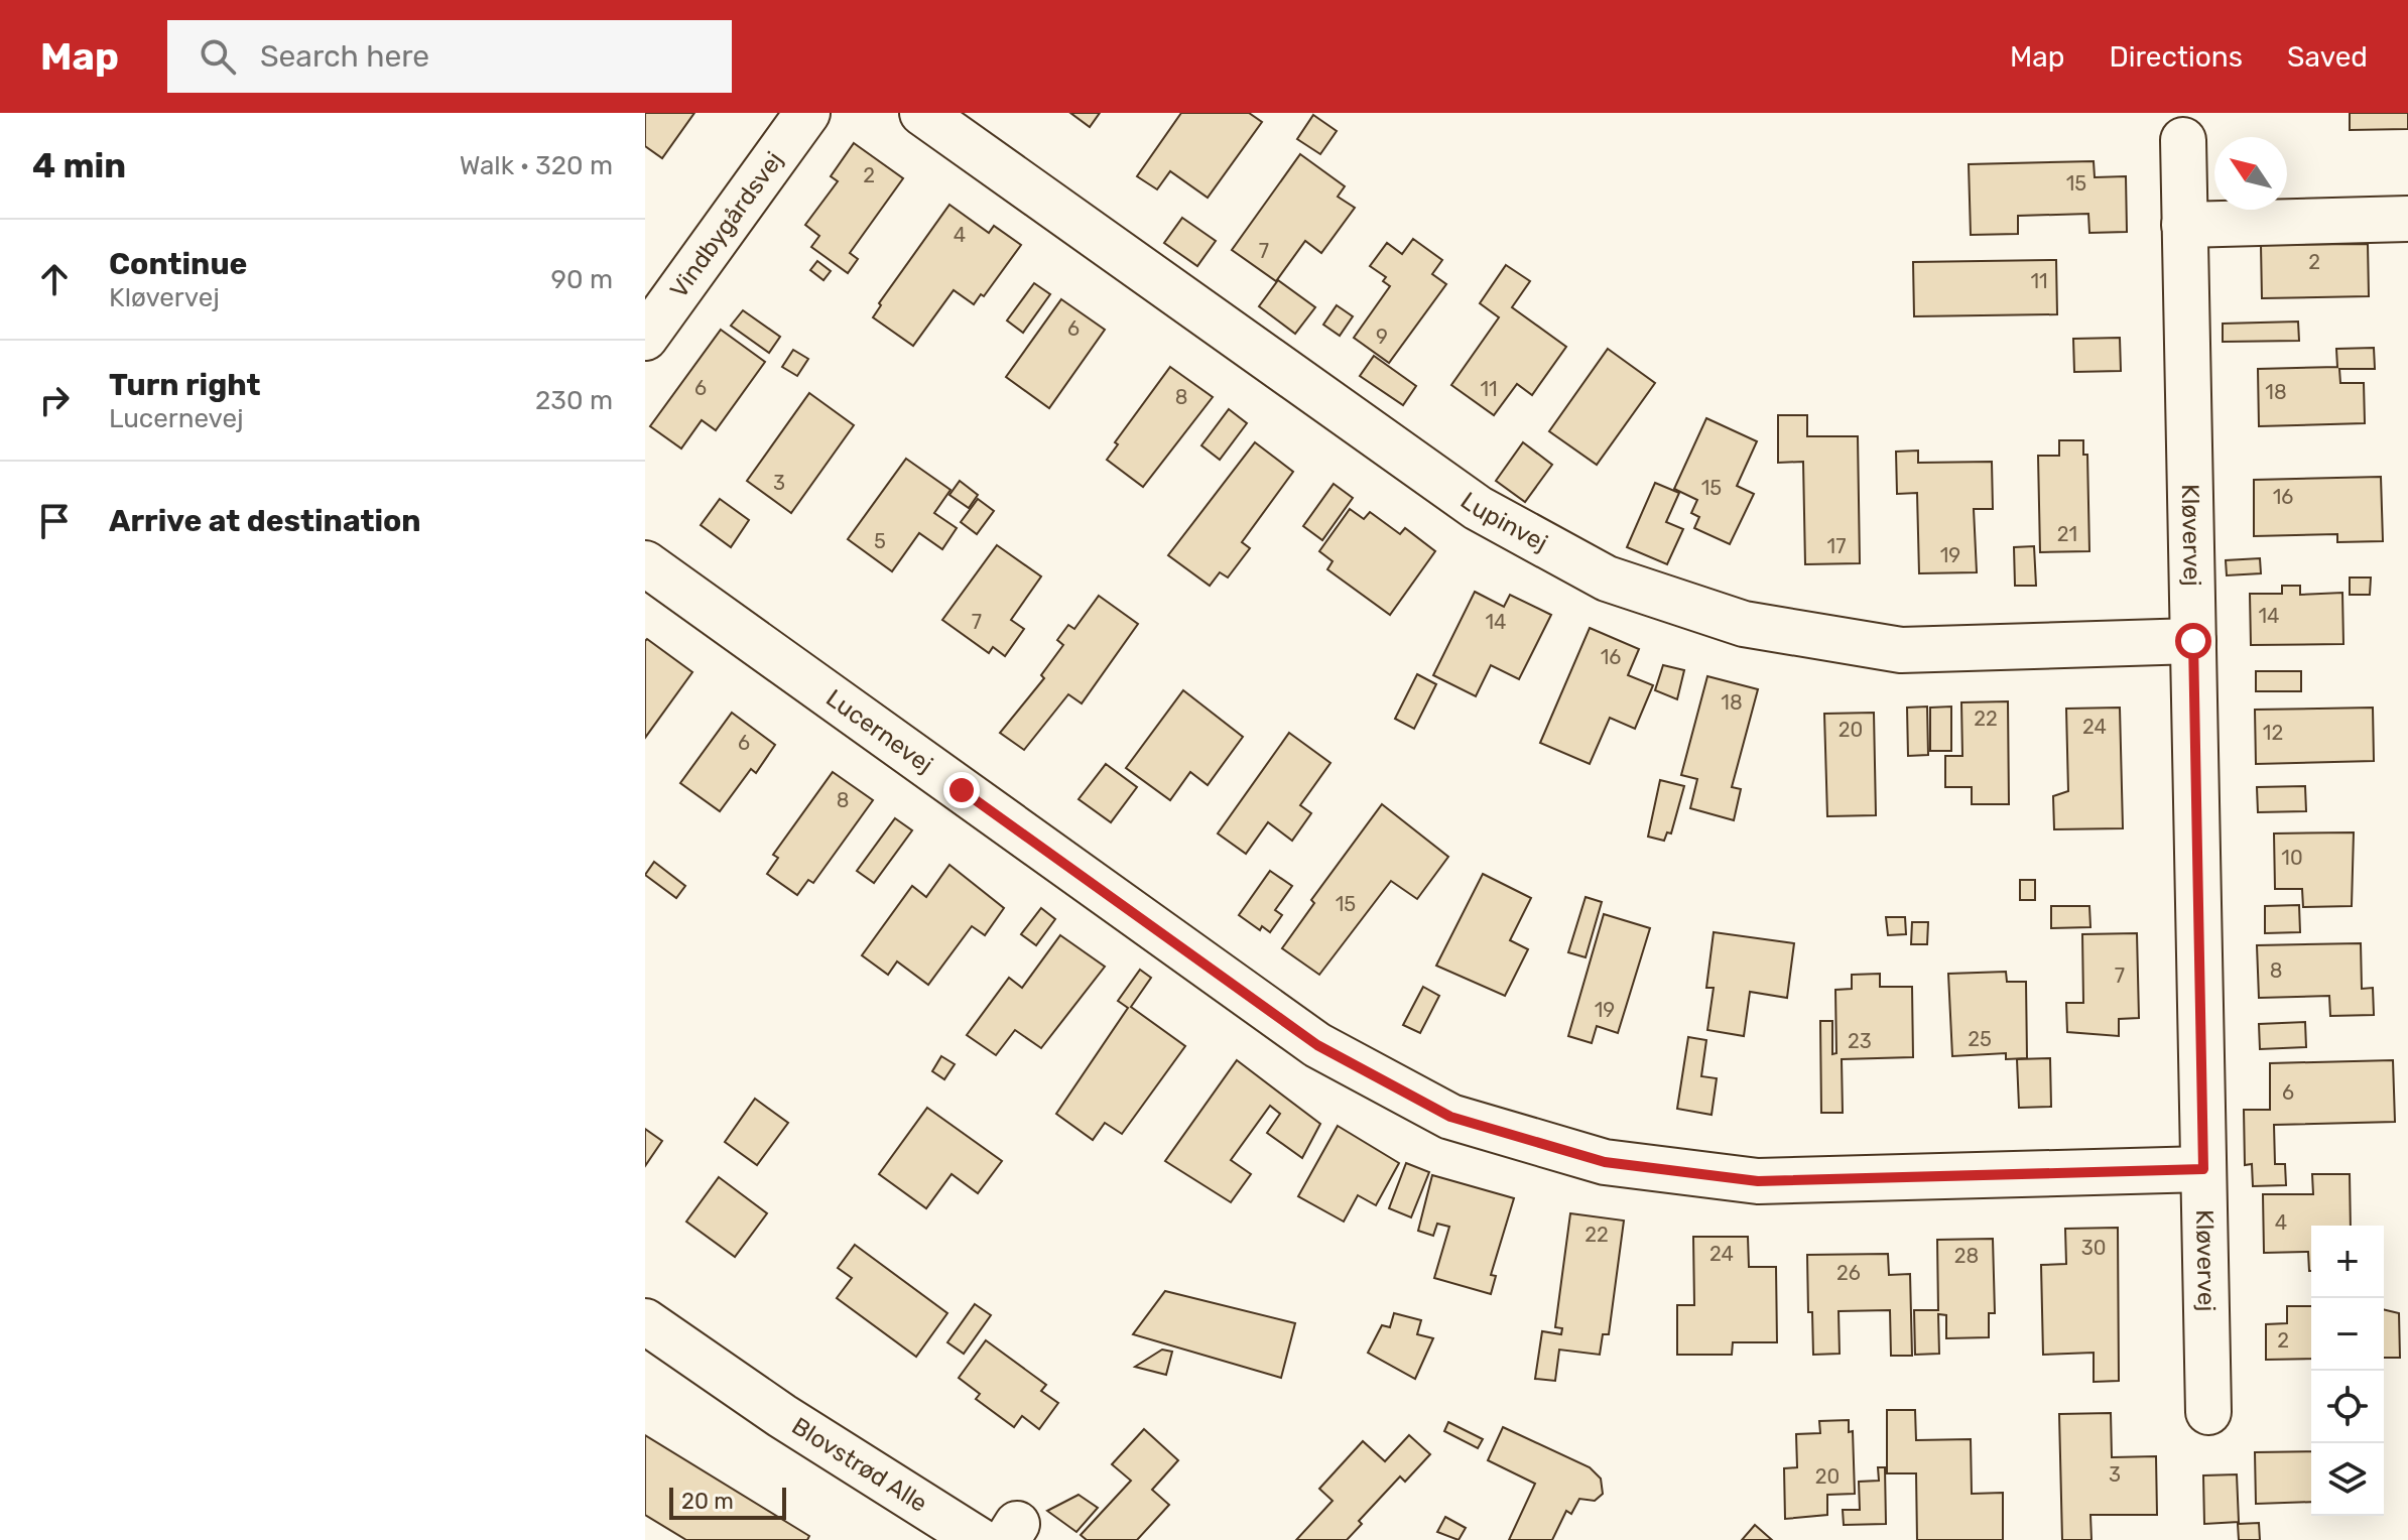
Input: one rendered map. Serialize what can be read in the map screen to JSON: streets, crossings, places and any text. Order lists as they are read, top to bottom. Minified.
{"streets":{"street":["Vindbygårdsvej","Lupinvej","Kløvervej","Lucernevej","Blovstrød Alle"]},"crossings":[["Lupinvej","Kløvervej"],["Kløvervej","Lucernevej"]],"house_numbers":["2","15","4","7","2","11","6","9","6","11","18","8","3","15","16","21","5","17","19","14","7","14","16","18","22","24","20","12","6","8","10","15","8","7","19","25","23","6","4","22","30","24","28","26","2","3","20"],"scale_bar":"20 m","north":"top left","page":{"header":"Map","search":"Search here","nav":["Map","Directions","Saved"],"heading":["4 min","Walk · 320 m"],"list":[["Continue","Kløvervej","90 m"],["Turn right","Lucernevej","230 m"],"Arrive at destination"],"map_buttons":["+","−"],"scale":"20 m"}}
